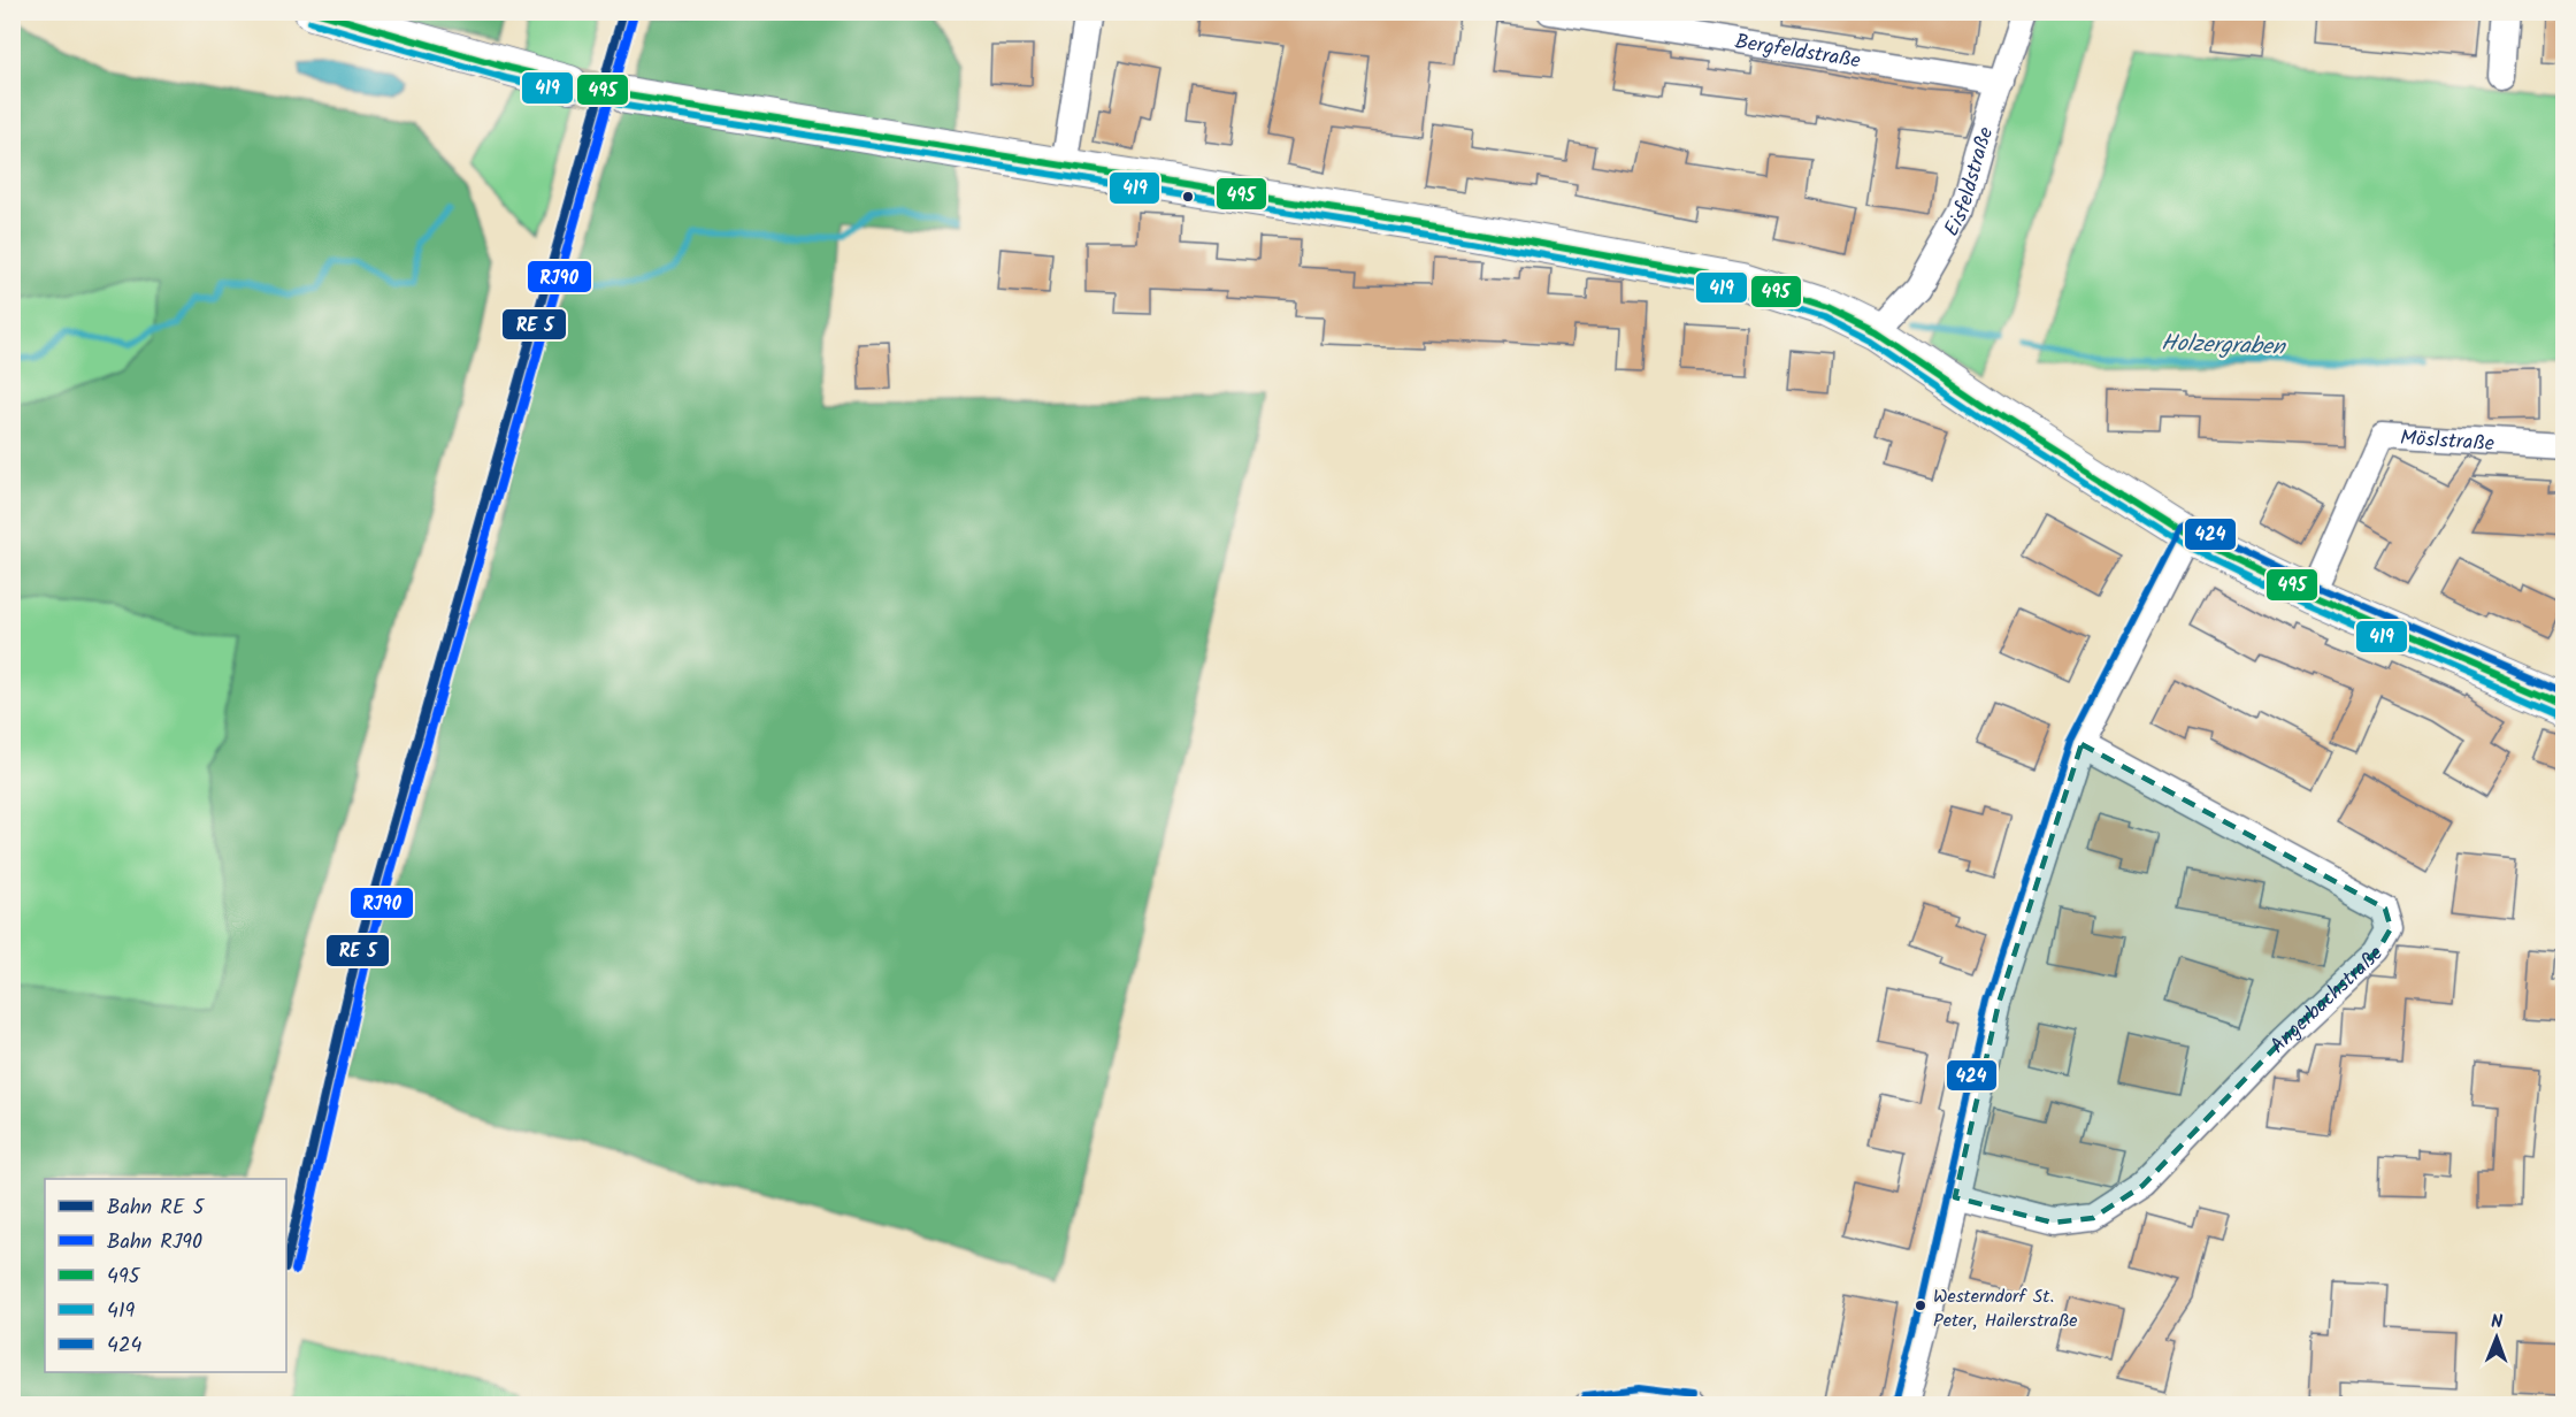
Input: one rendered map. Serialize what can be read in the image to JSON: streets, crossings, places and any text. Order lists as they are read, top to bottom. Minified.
{"streets":{"street":["Bergfeldstraße","Eisfeldstraße","Möslstraße","Angerbachstraße"]},"crossings":[["Bergfeldstraße","Eisfeldstraße"]],"water":["Holzergraben"],"places":["Westerndorf St. Peter, Hailerstraße"],"lines":["transit line 495","rail line RJ90","transit line 419","transit line 424"],"legend":["Bahn RE 5","Bahn RJ90","495","419","424"],"north":"top"}
